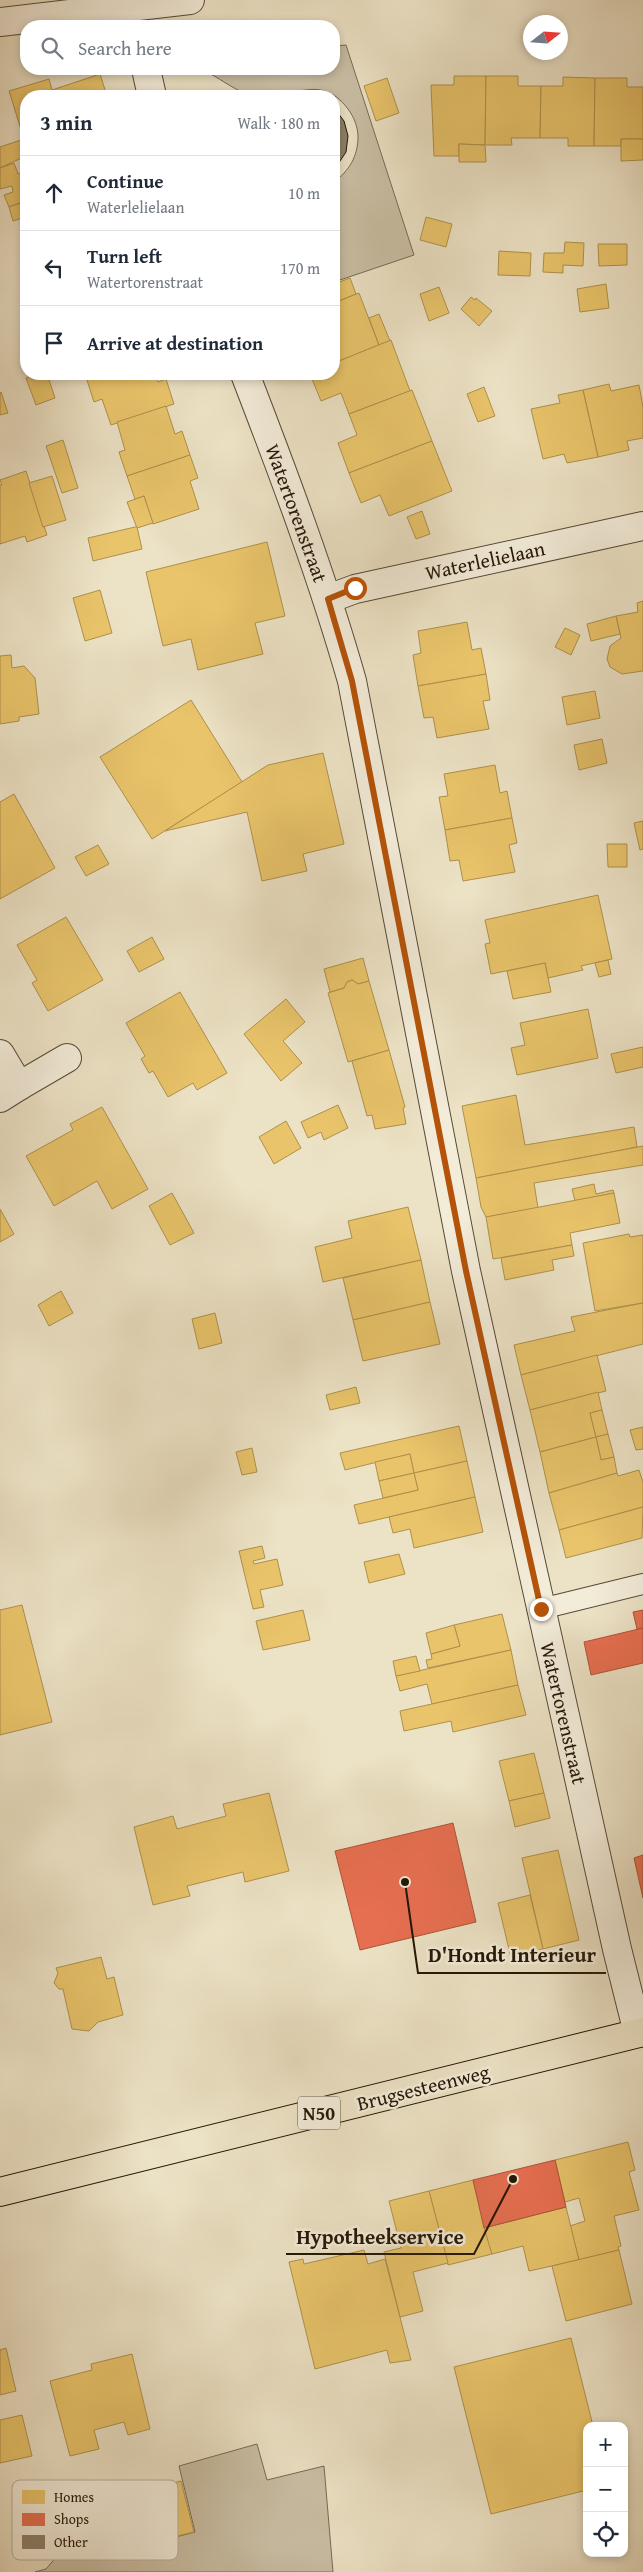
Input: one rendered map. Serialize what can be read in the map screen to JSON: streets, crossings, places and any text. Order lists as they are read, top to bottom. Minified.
{"streets":{"main road":["Brugsesteenweg","N50"],"street":["Watertorenstraat","Waterlelielaan"]},"crossings":[["Watertorenstraat","Waterlelielaan"],["Watertorenstraat","Brugsesteenweg"]],"places":["D'Hondt Interieur","Hypotheekservice"],"legend":["Homes","Shops","Other"],"north":"right","page":{"search":"Search here","heading":["3 min","Walk · 180 m"],"list":[["Continue","Waterlelielaan","10 m"],["Turn left","Watertorenstraat","170 m"],"Arrive at destination"],"map_buttons":["+","−"]}}
